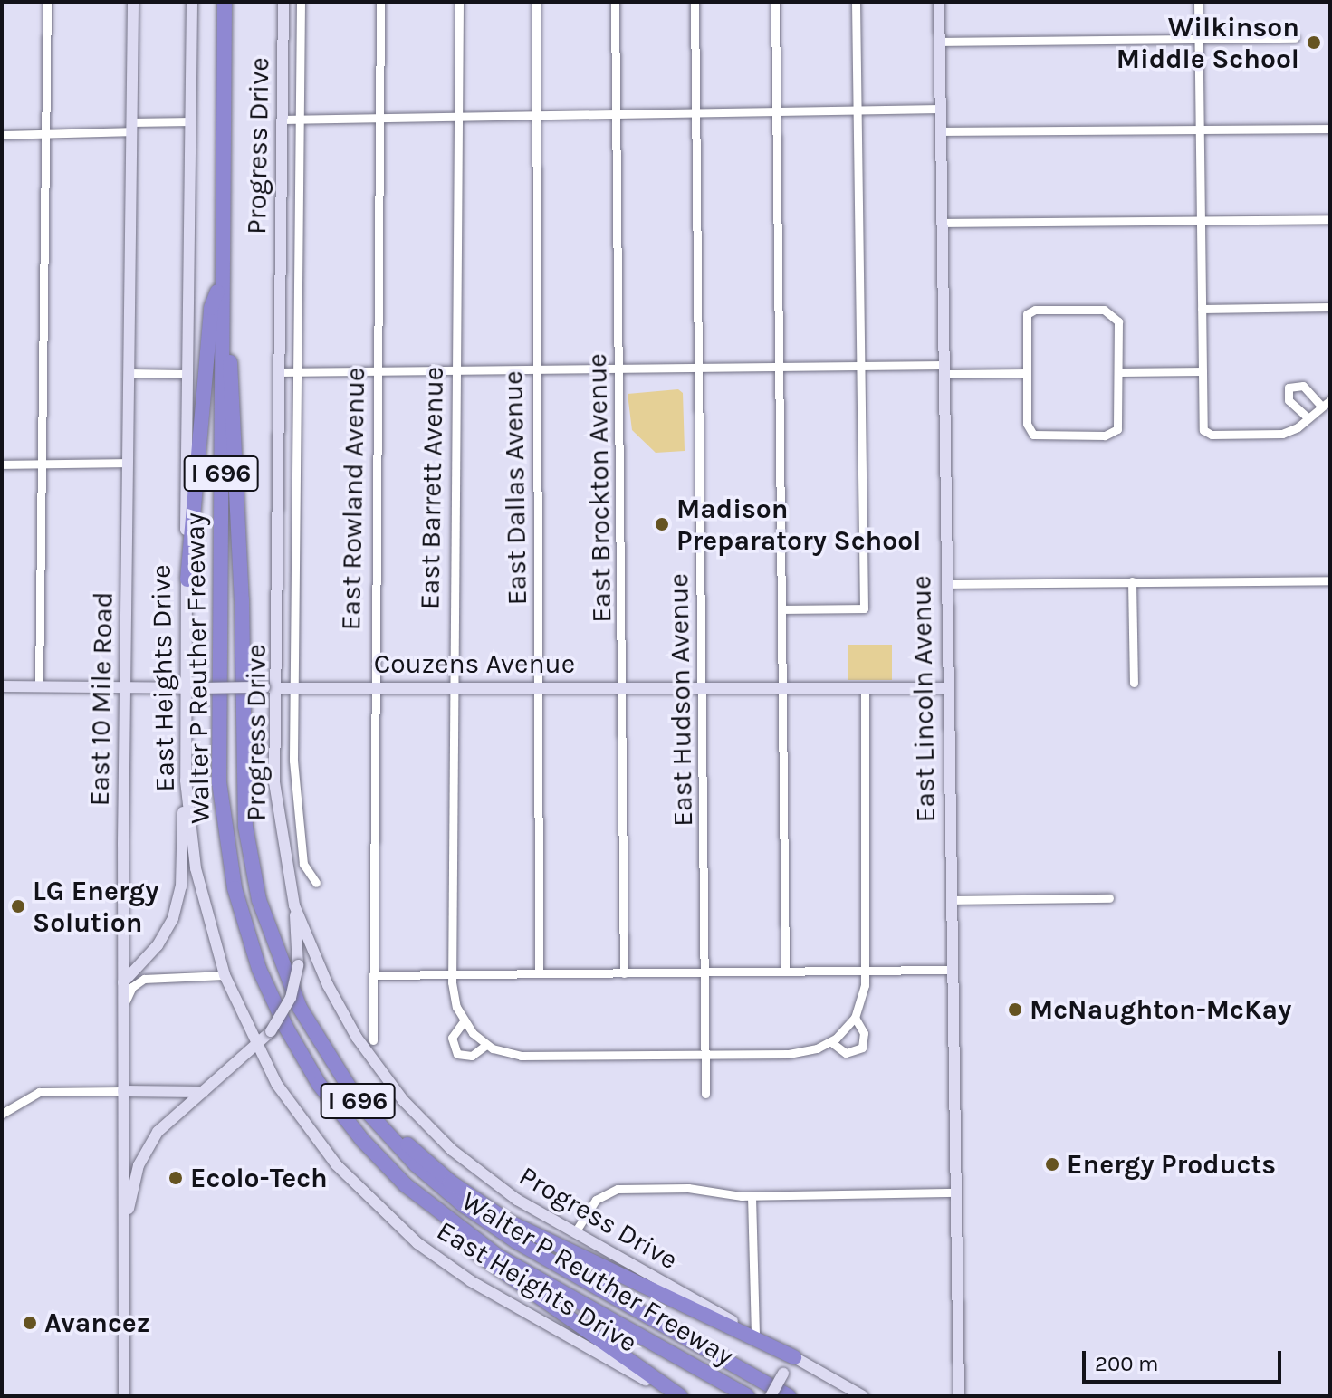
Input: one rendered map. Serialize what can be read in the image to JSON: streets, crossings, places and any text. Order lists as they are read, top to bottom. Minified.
{"streets":{"highway":["I 696","Walter P Reuther Freeway"],"main road":["Progress Drive","Couzens Avenue","East Heights Drive","East 10 Mile Road","East Lincoln Avenue"],"street":["East Barrett Avenue","East Dallas Avenue","East Brockton Avenue","East Rowland Avenue","East Hudson Avenue"]},"crossings":[["Progress Drive","Couzens Avenue"],["East Barrett Avenue","Couzens Avenue"],["East Dallas Avenue","Couzens Avenue"],["East Brockton Avenue","Couzens Avenue"],["East Rowland Avenue","Couzens Avenue"],["Couzens Avenue","East Heights Drive"],["Couzens Avenue","East 10 Mile Road"],["Couzens Avenue","East Lincoln Avenue"],["Couzens Avenue","East Hudson Avenue"],["East Heights Drive","East 10 Mile Road"]],"places":["Wilkinson Middle School","Madison Preparatory School","LG Energy Solution","McNaughton-McKay","Energy Products","Ecolo-Tech","Avancez"],"scale_bar":"200 m"}
